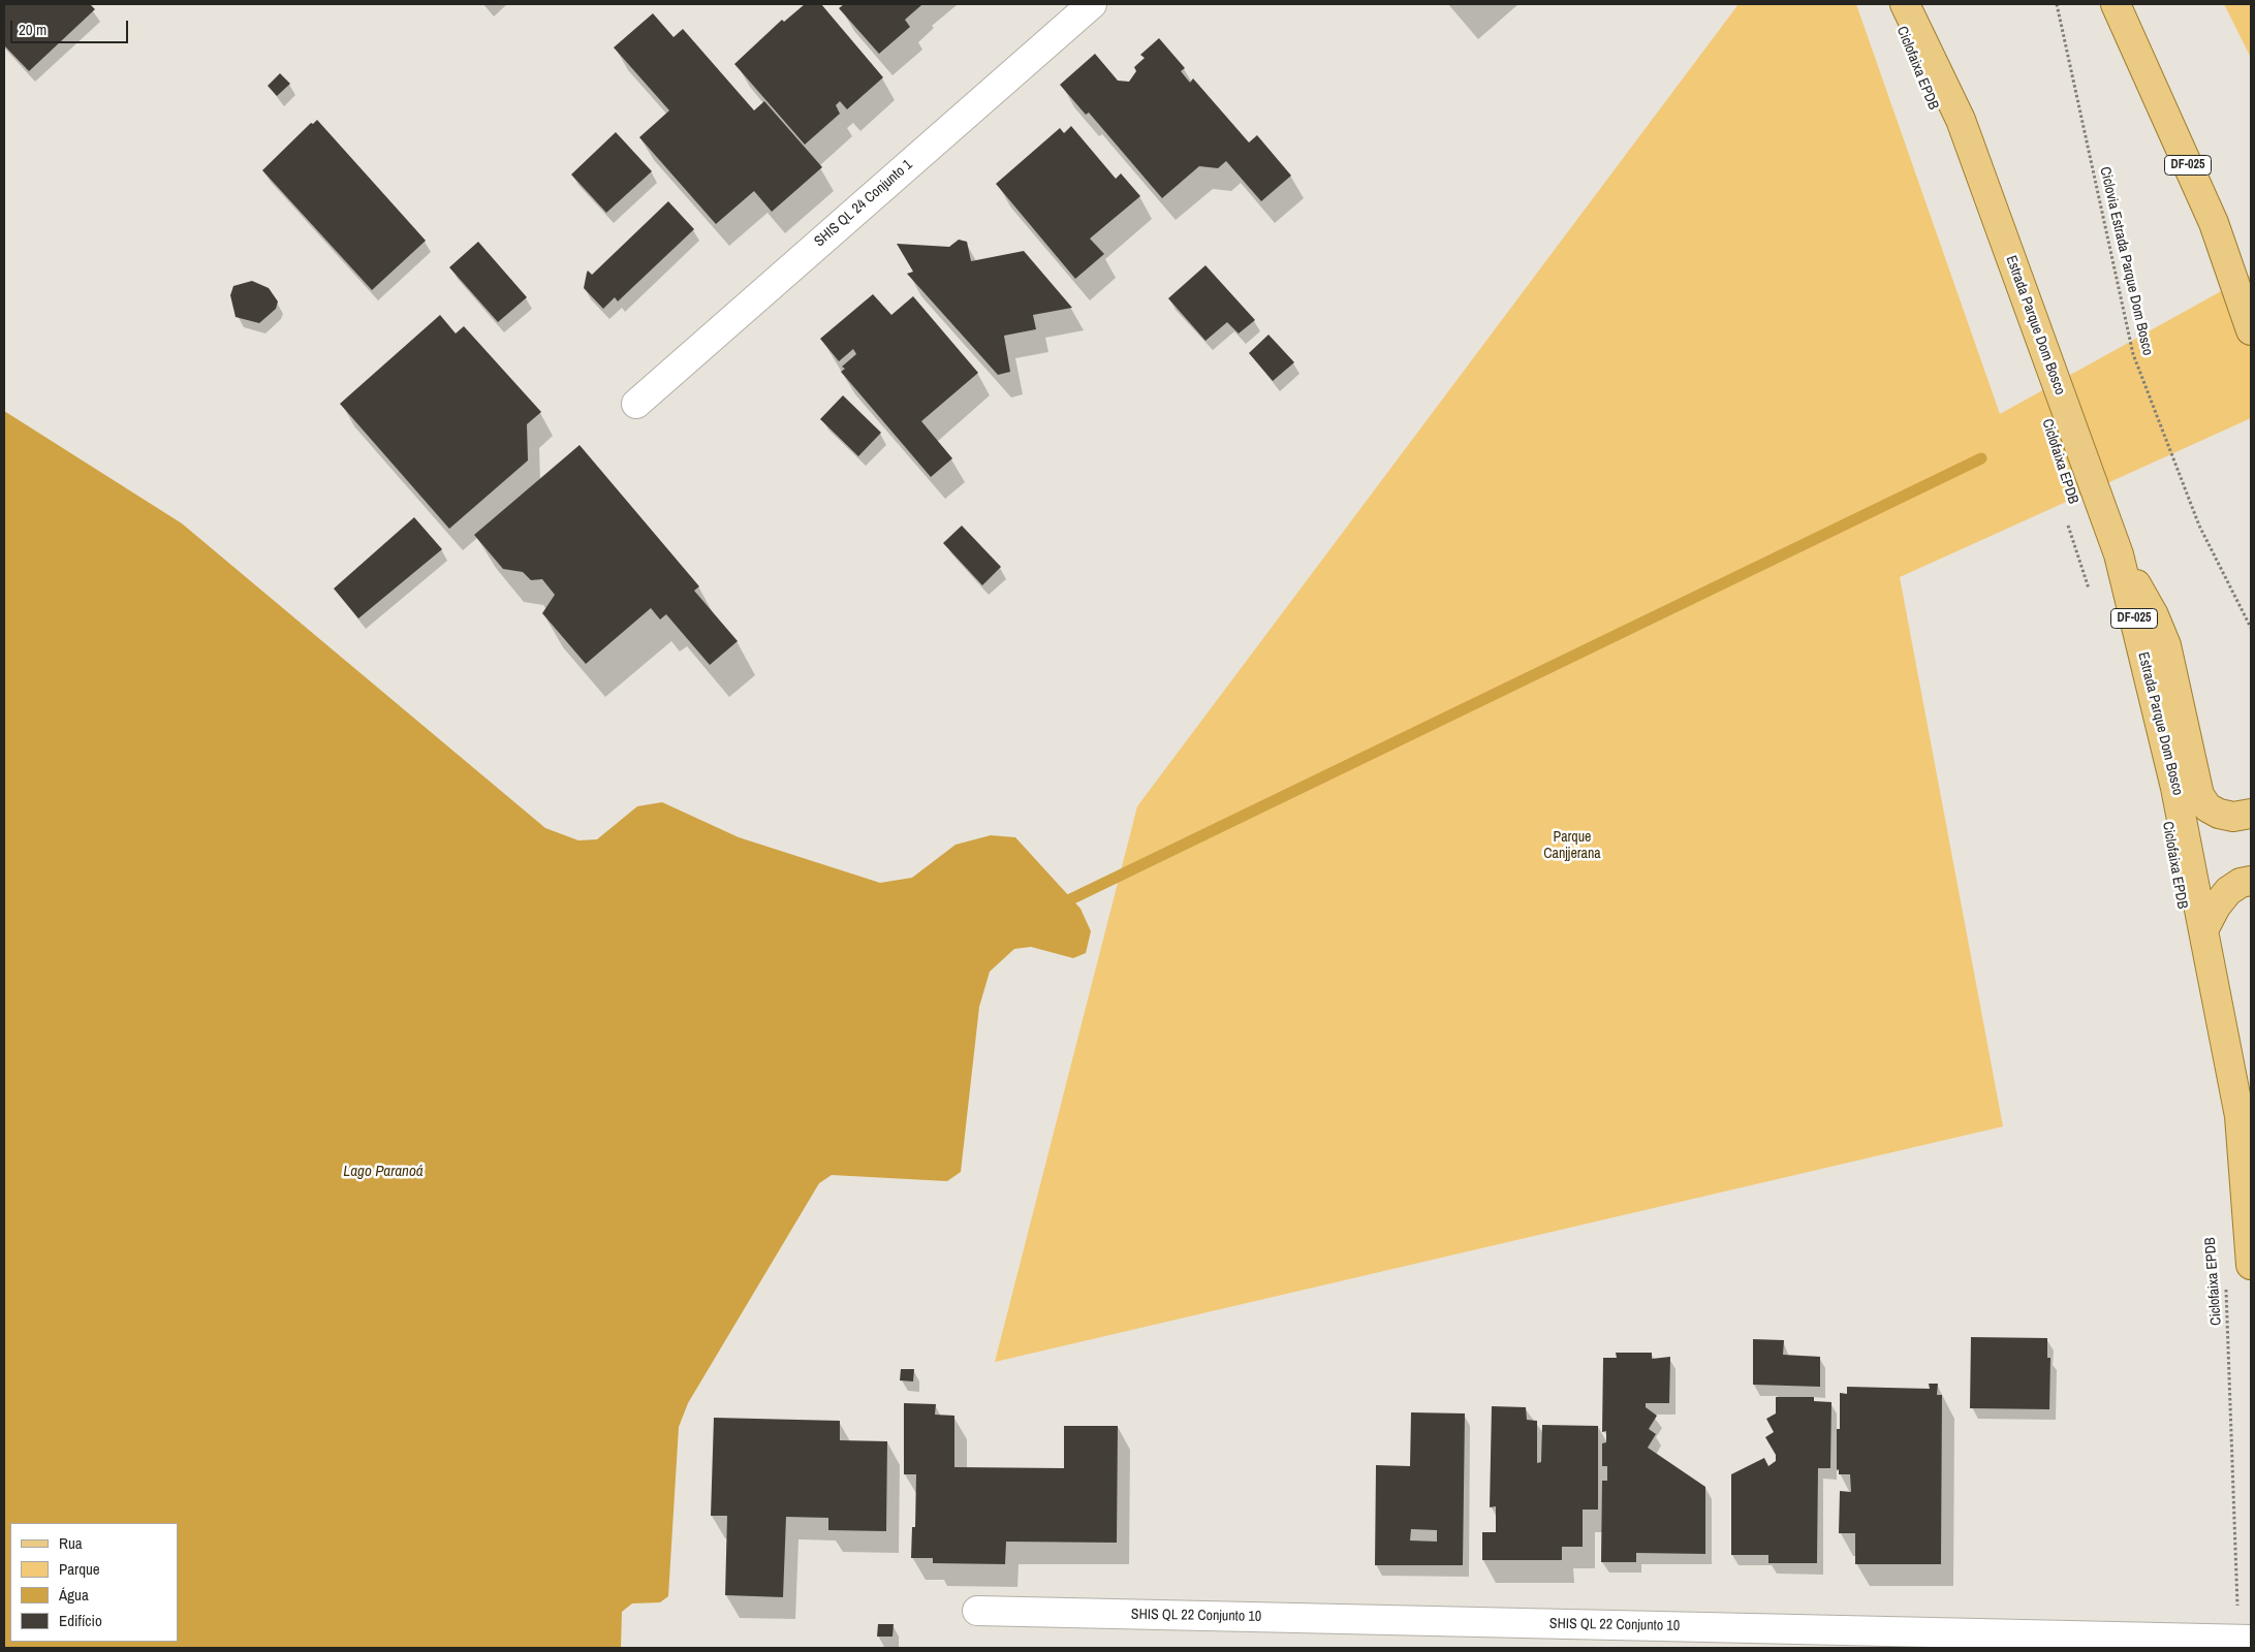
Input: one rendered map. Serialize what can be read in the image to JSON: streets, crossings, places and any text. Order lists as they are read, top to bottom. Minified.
{"streets":{"main road":["DF-025","Estrada Parque Dom Bosco"],"street":["SHIS QL 24 Conjunto 1","SHIS QL 22 Conjunto 10"],"path":["Ciclofaixa EPDB","Ciclovia Estrada Parque Dom Bosco"]},"crossings":[["Ciclofaixa EPDB","SHIS QL 22 Conjunto 10"]],"water":["Lago Paranoá"],"parks":["Parque Canjjerana"],"legend":["Rua","Parque","Água","Edifício"],"scale_bar":"20 m"}
